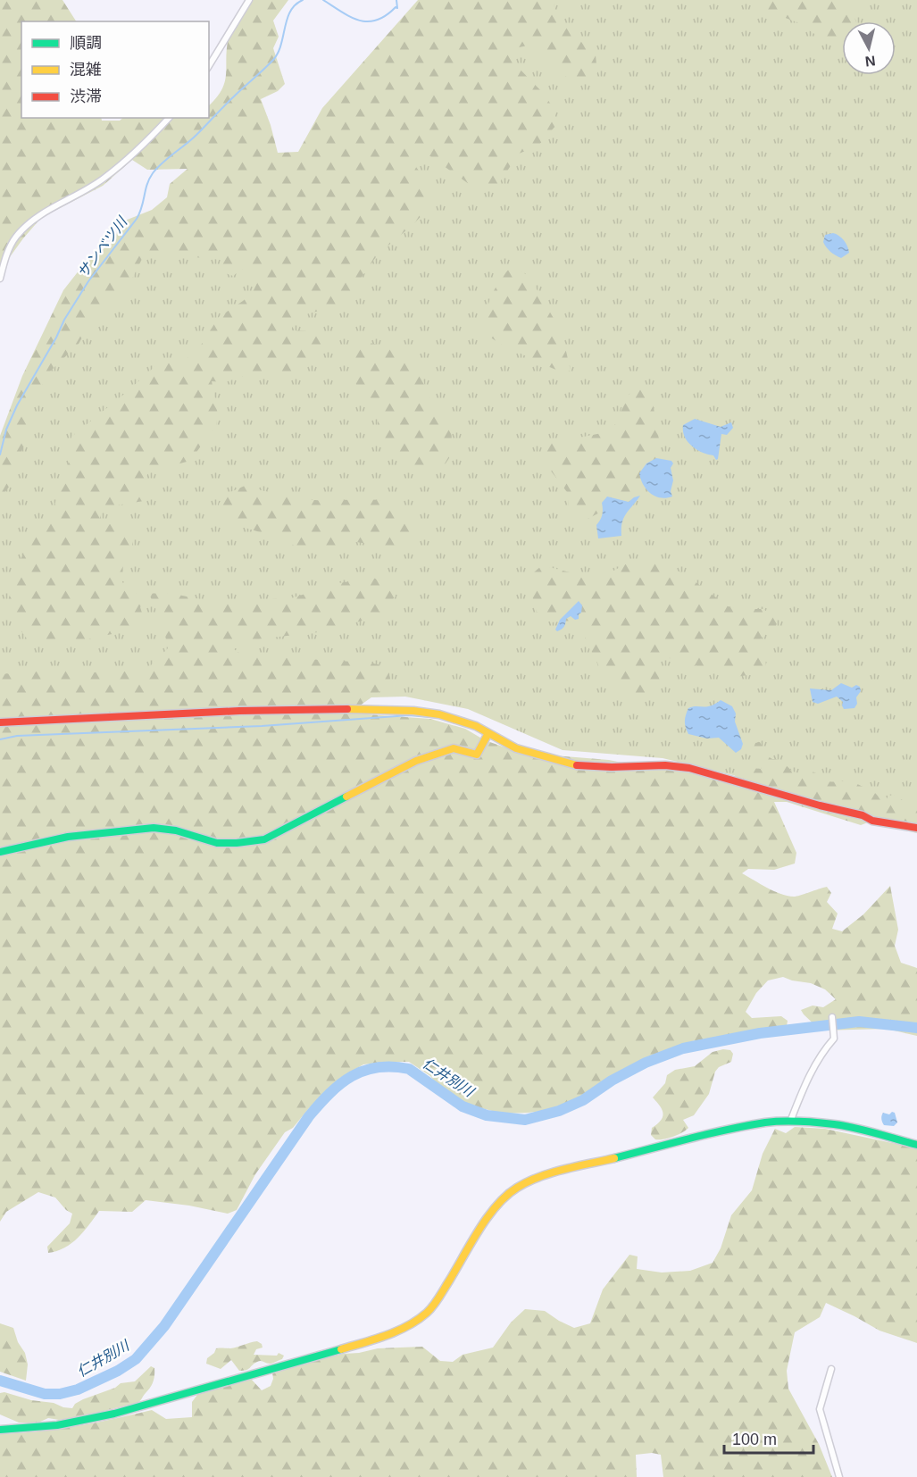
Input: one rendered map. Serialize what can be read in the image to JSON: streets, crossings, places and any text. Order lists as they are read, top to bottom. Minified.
{"water":["サンベツ川","仁井別川"],"legend":["順調","混雑","渋滞"],"scale_bar":"100 m","north":"bottom"}
